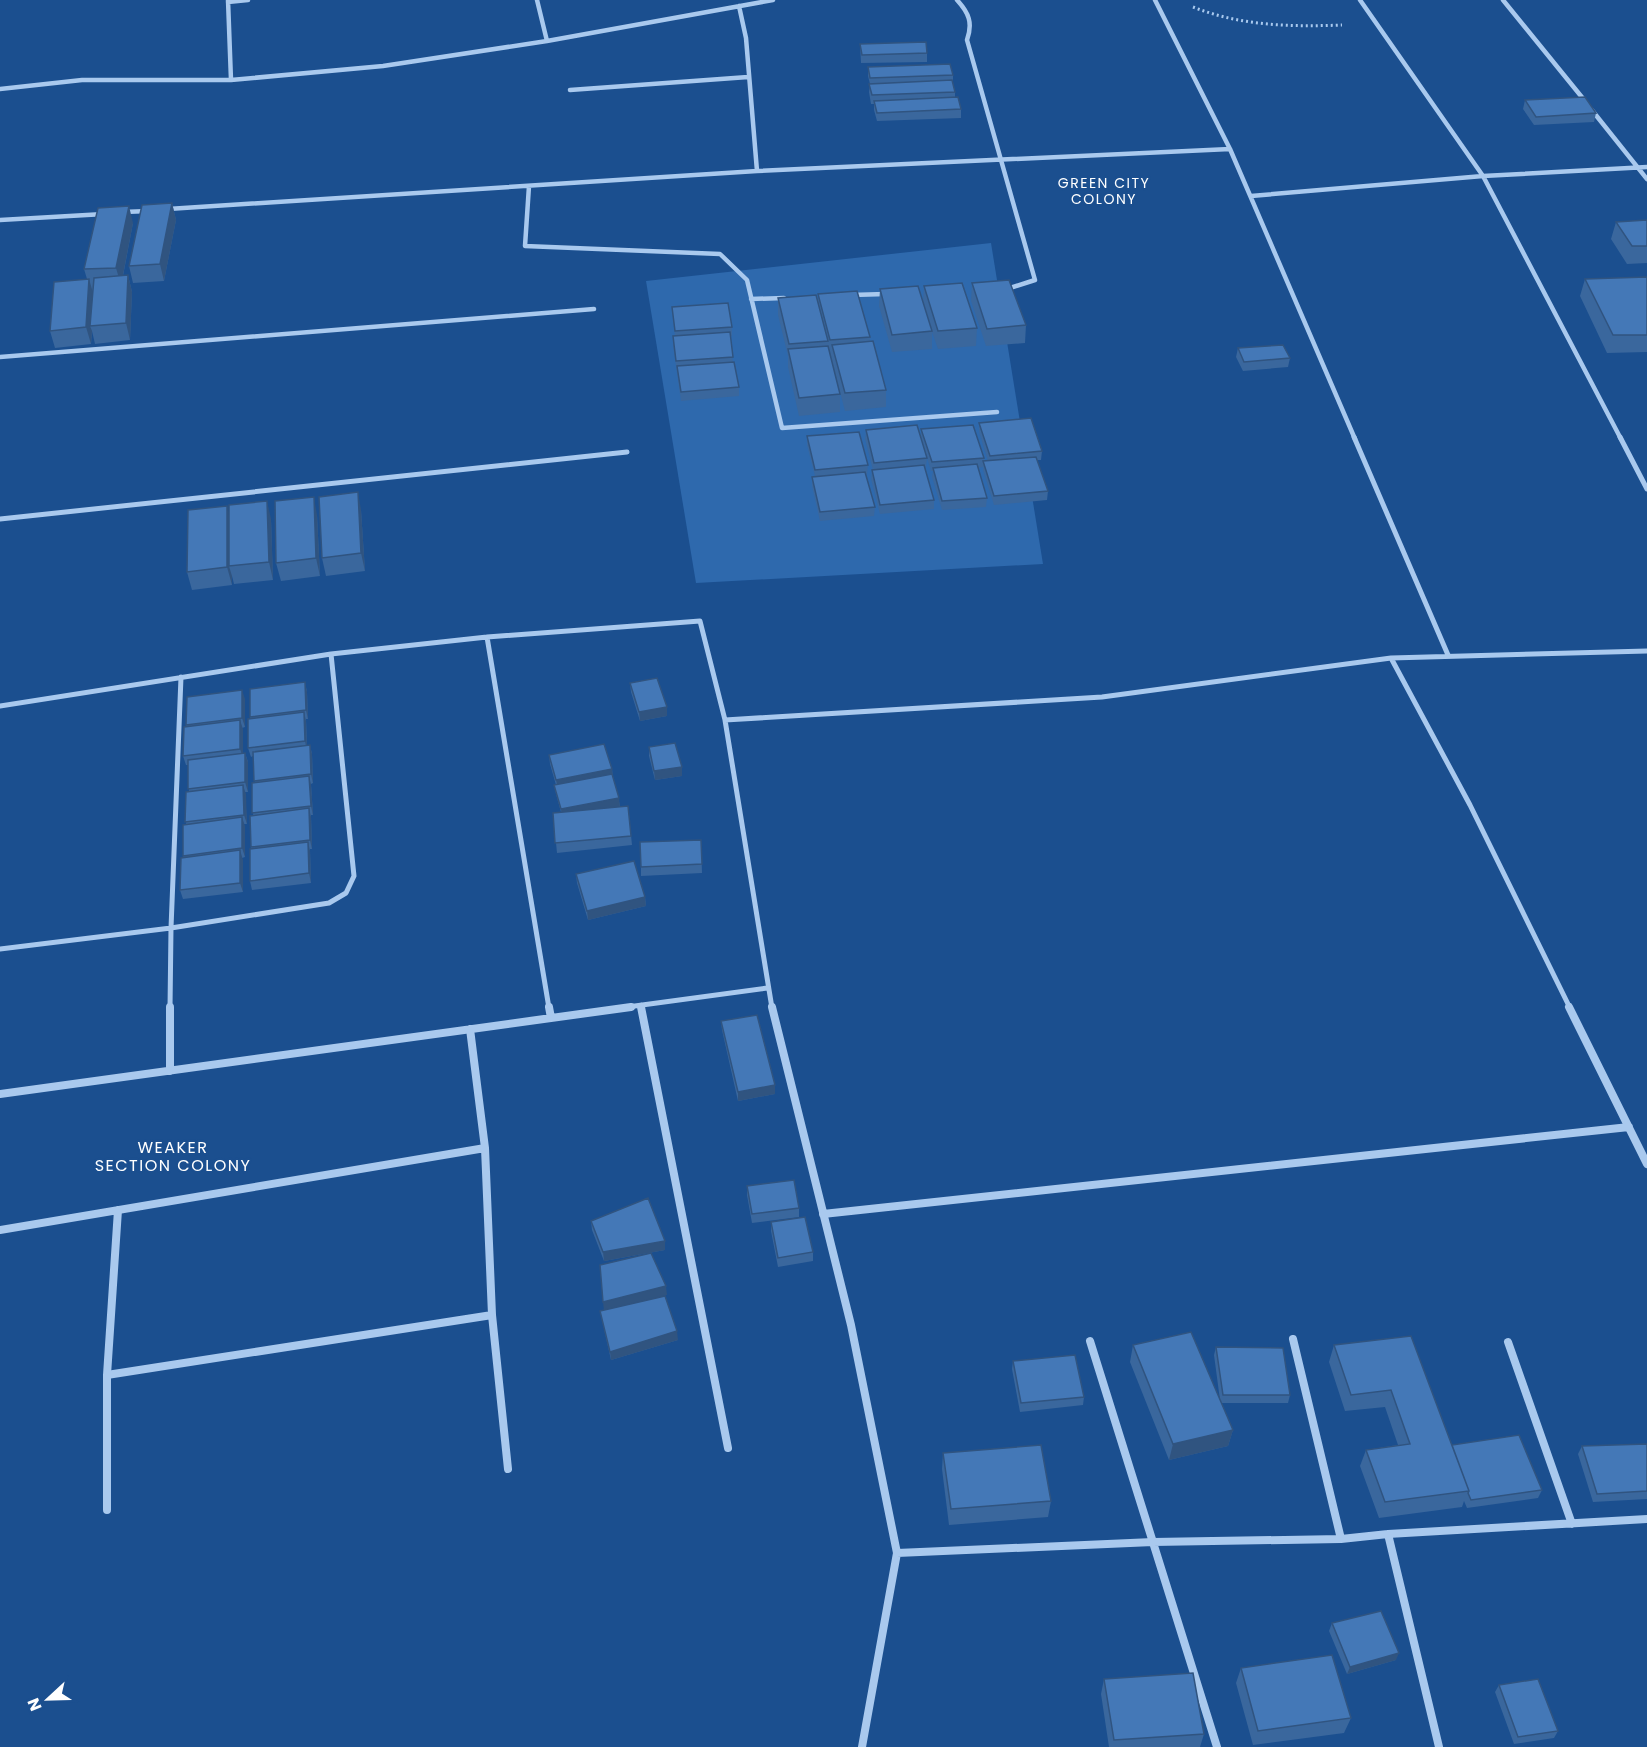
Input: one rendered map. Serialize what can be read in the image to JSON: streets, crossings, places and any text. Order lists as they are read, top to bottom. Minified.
{"districts":["GREEN CITY COLONY","WEAKER SECTION COLONY"],"north":"left"}
